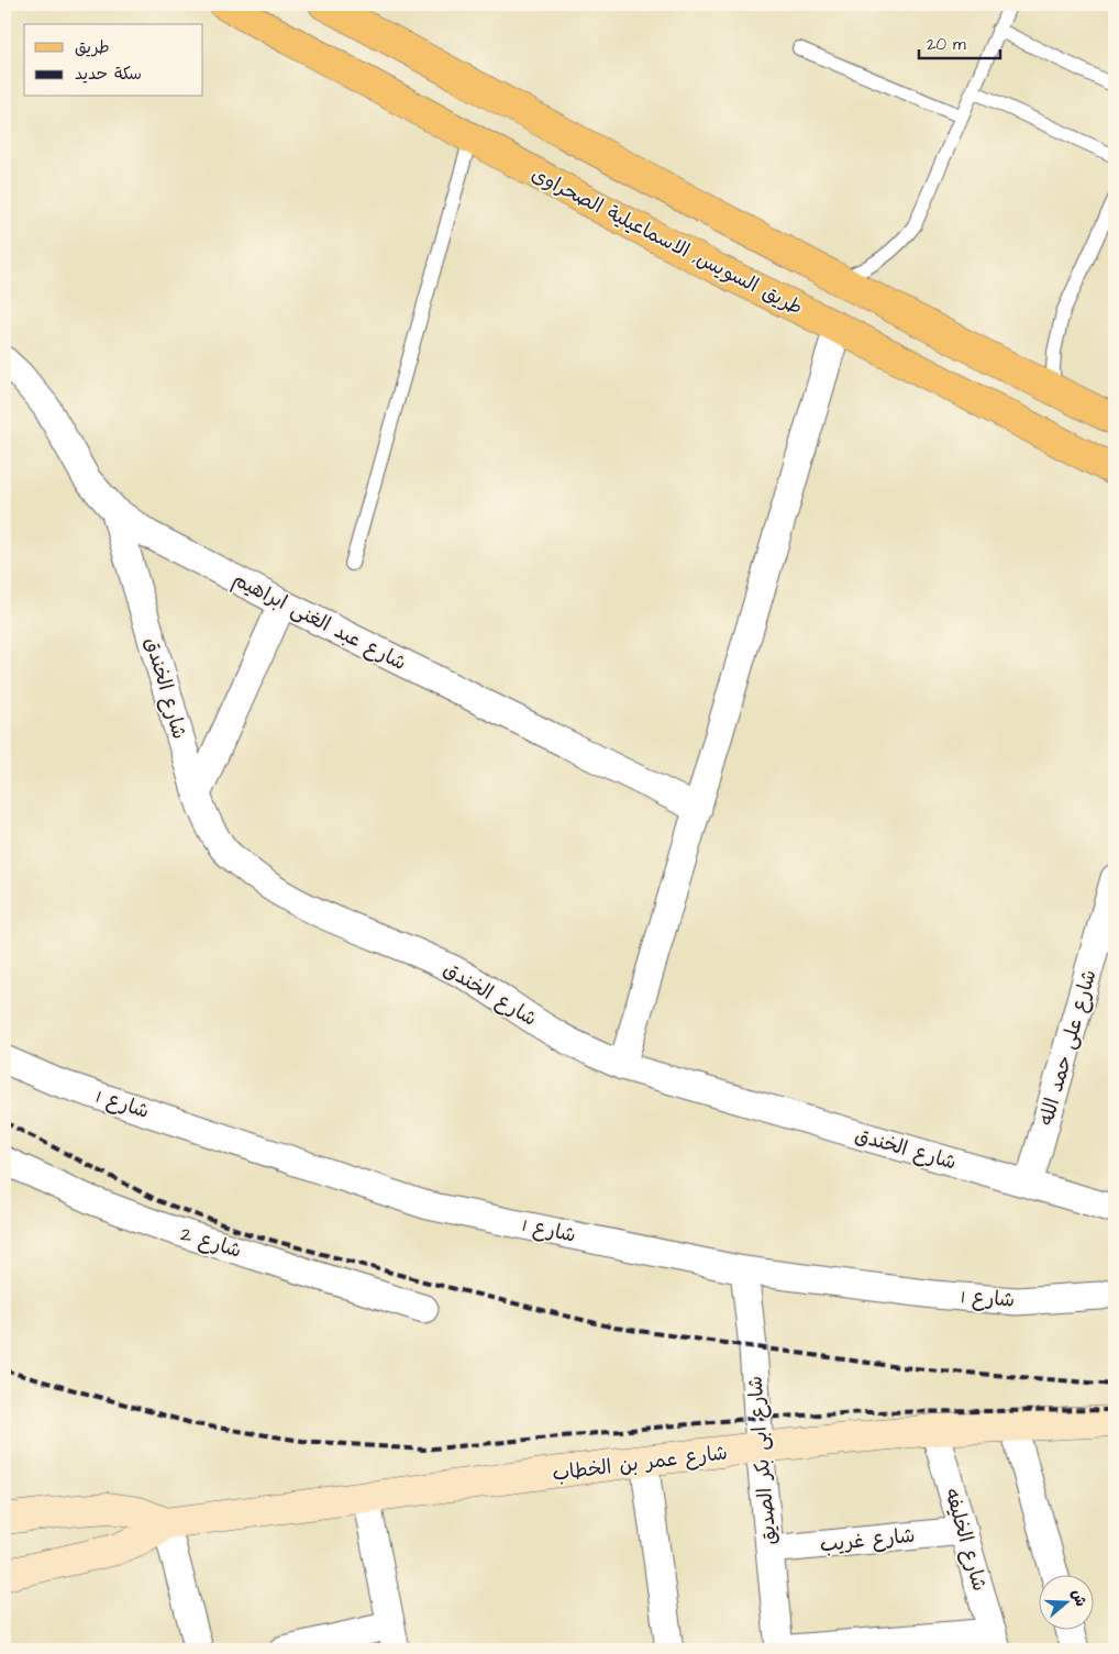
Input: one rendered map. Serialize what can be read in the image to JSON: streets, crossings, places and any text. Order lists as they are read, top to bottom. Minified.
{"streets":{"main road":["طريق السويس, الاسماعيلية الصحراوى","شارع عمر بن الخطاب"],"street":["شارع عبد الغنى ابراهيم","شارع الخندق","شارع على حمد الله","شارع 1","شارع 2","شارع ابى بكر الصديق","شارع غريب","شارع الخليفه"]},"crossings":[["شارع عبد الغنى ابراهيم","شارع الخندق"],["شارع الخندق","شارع على حمد الله"],["شارع 1","شارع ابى بكر الصديق"],["شارع ابى بكر الصديق","شارع عمر بن الخطاب"],["شارع ابى بكر الصديق","شارع غريب"],["شارع عمر بن الخطاب","شارع الخليفه"],["شارع غريب","شارع الخليفه"]],"legend":["طريق","سكة حديد"],"scale_bar":"20 m","north":"right"}
